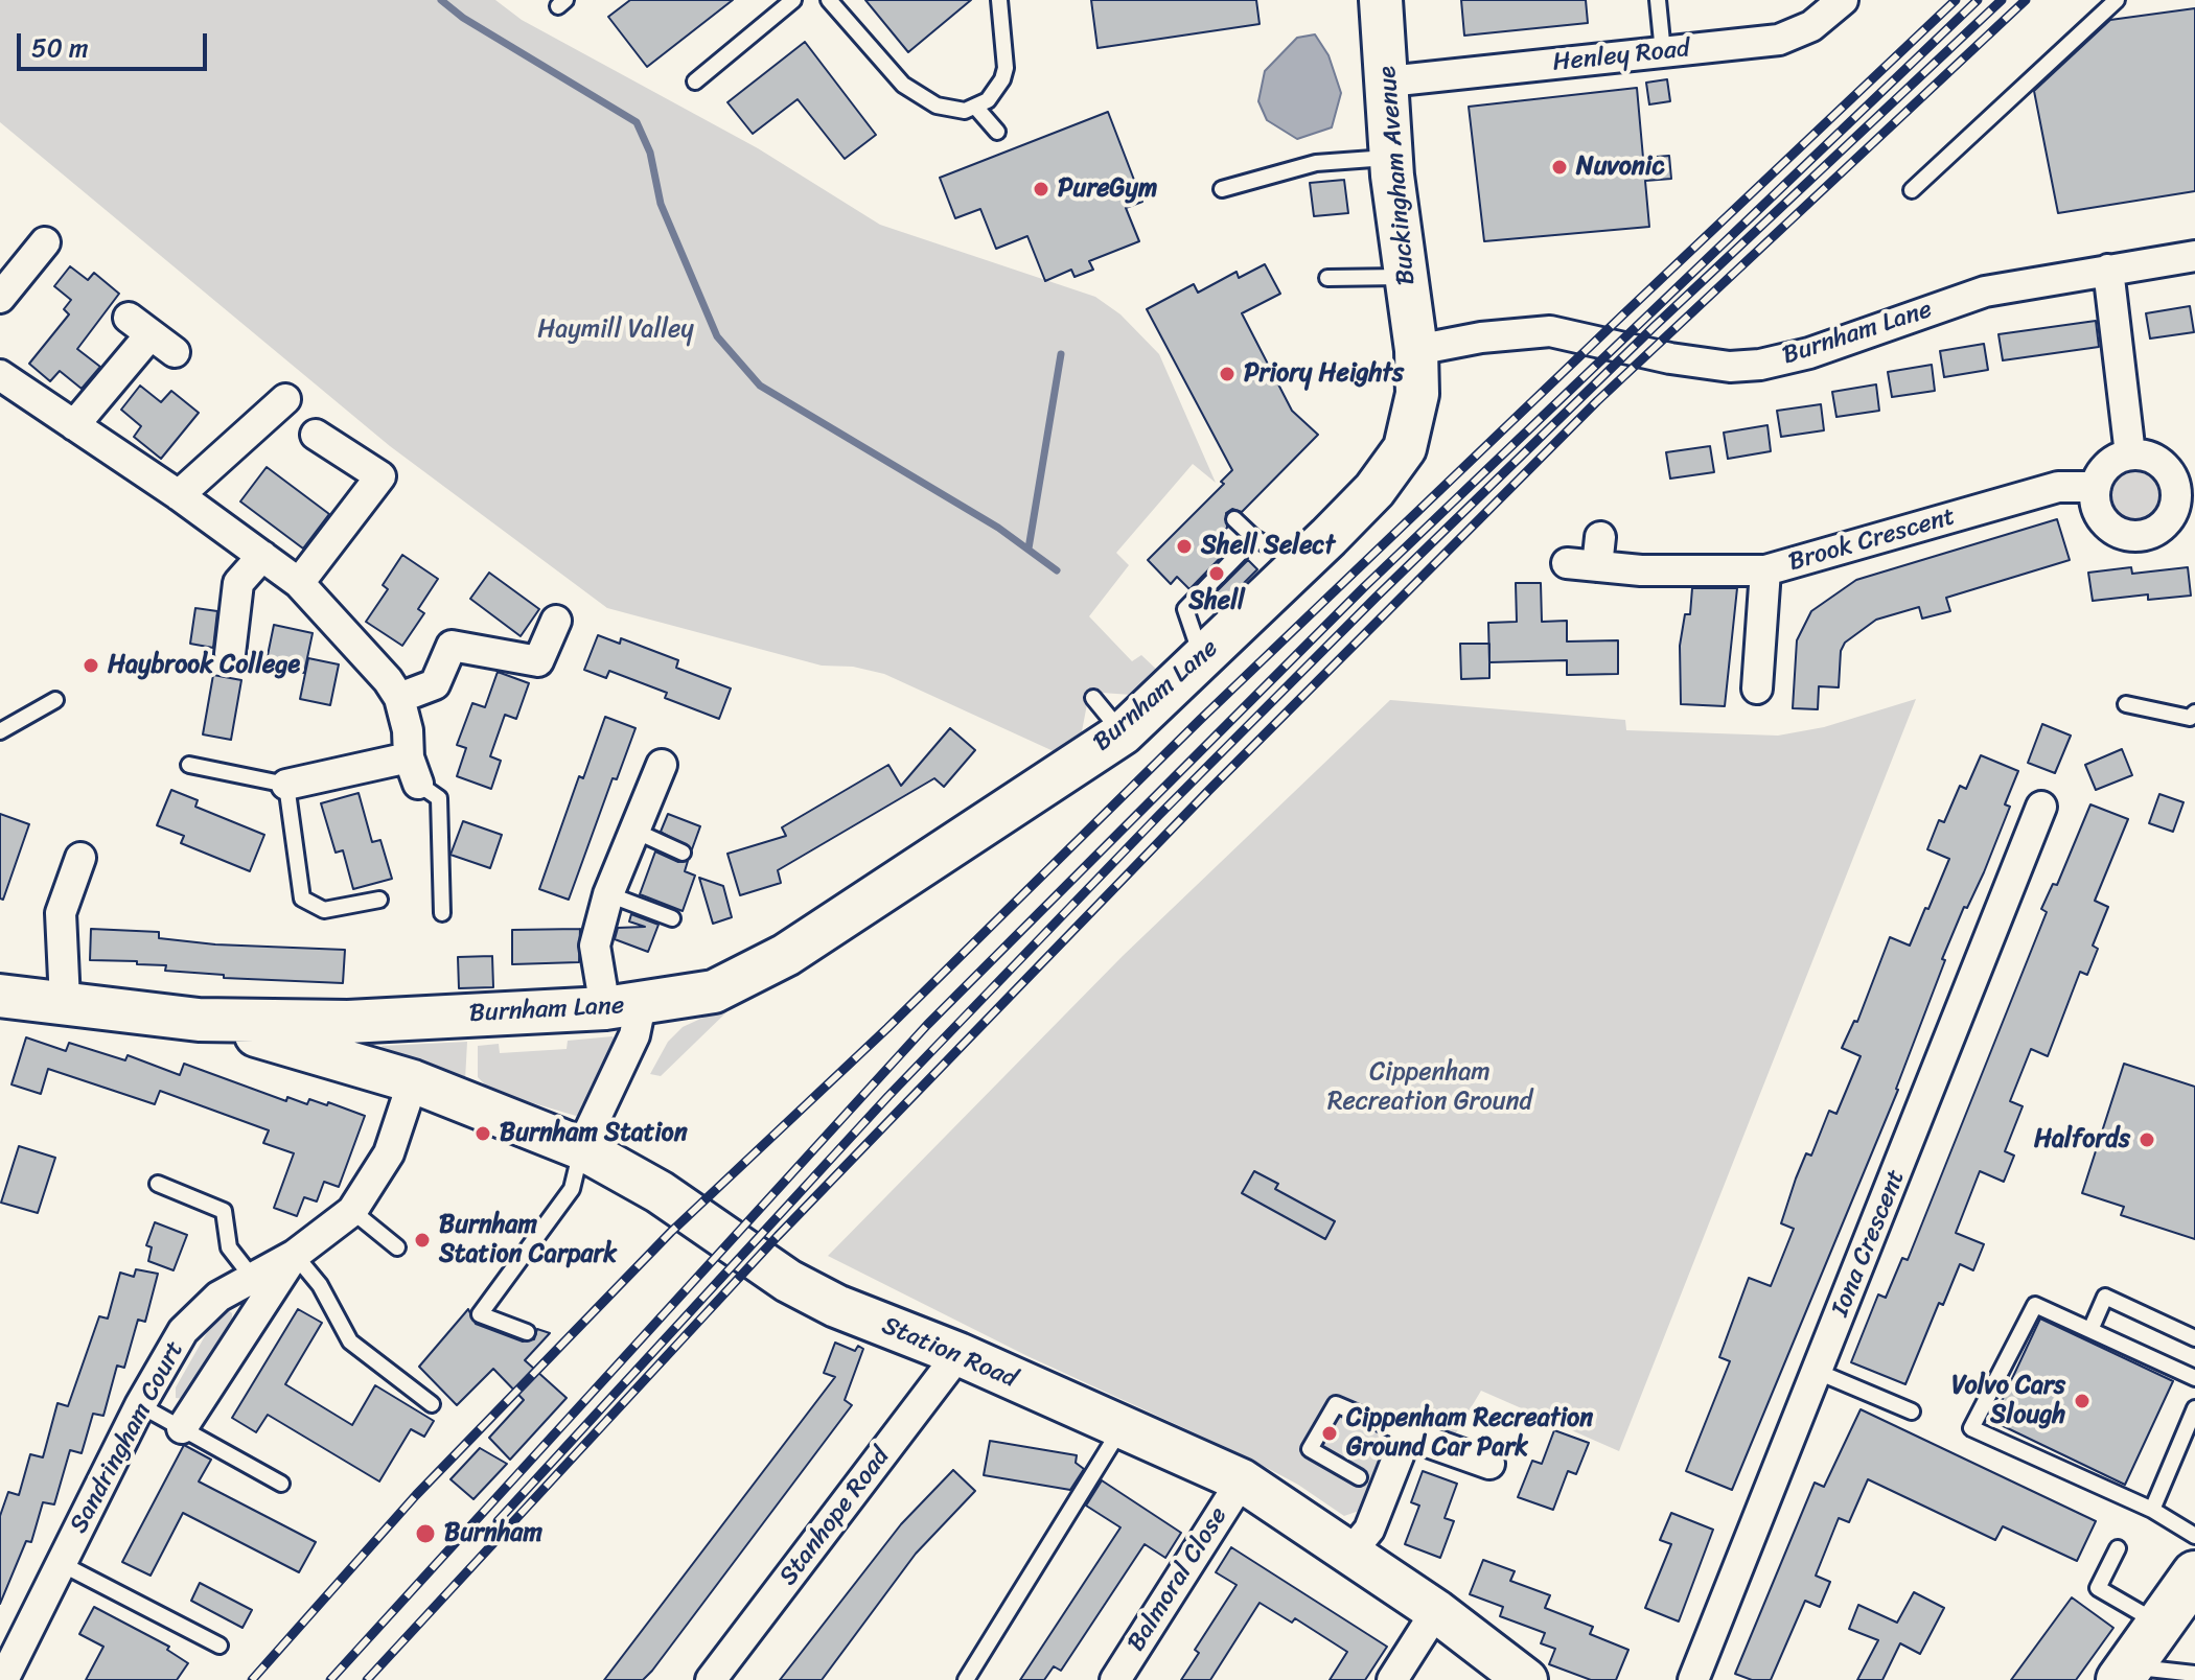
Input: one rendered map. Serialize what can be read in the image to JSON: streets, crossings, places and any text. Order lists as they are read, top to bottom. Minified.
{"streets":{"street":["Henley Road","Buckingham Avenue","Burnham Lane","Brook Crescent","Iona Crescent","Station Road","Sandringham Court","Stanhope Road","Balmoral Close"]},"crossings":[["Henley Road","Buckingham Avenue"],["Buckingham Avenue","Burnham Lane"],["Burnham Lane","Station Road"],["Station Road","Sandringham Court"],["Station Road","Stanhope Road"],["Station Road","Balmoral Close"]],"parks":["Haymill Valley","Cippenham Recreation Ground"],"places":["Nuvonic","PureGym","Priory Heights","Shell Select","Shell","Haybrook College","Burnham Station","Halfords","Burnham Station Carpark","Volvo Cars Slough","Cippenham Recreation Ground Car Park","Burnham"],"scale_bar":"50 m"}
